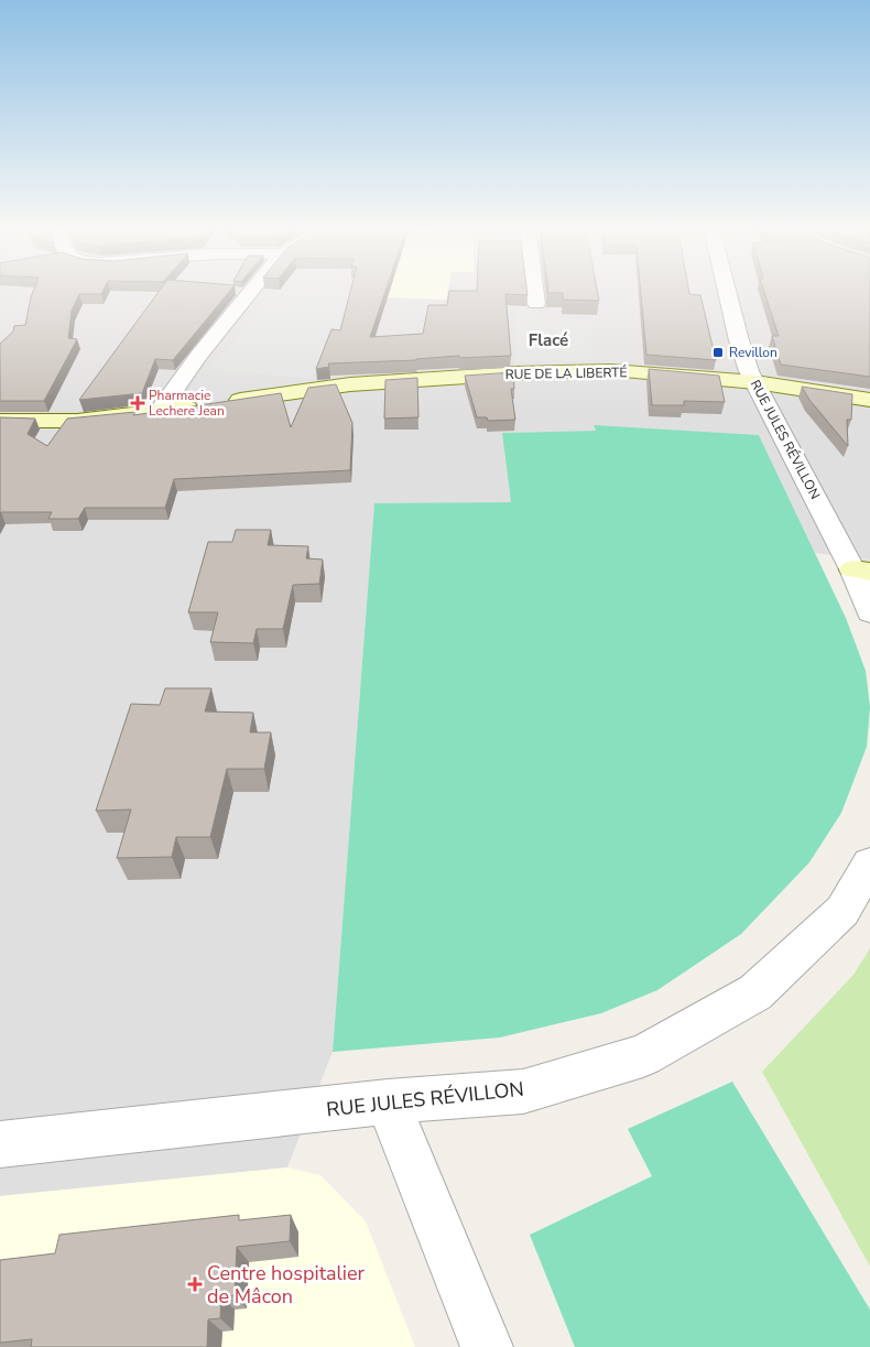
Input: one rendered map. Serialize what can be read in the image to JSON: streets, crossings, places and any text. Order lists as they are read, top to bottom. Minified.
{"streets":{"street":["RUE DE LA LIBERTÉ","RUE JULES RÉVILLON"]},"crossings":[["RUE DE LA LIBERTÉ","RUE JULES RÉVILLON"]],"districts":["Flacé"],"places":{"transit":["Revillon"],"health":["Pharmacie Lechere Jean","Centre hospitalier de Mâcon"]}}
